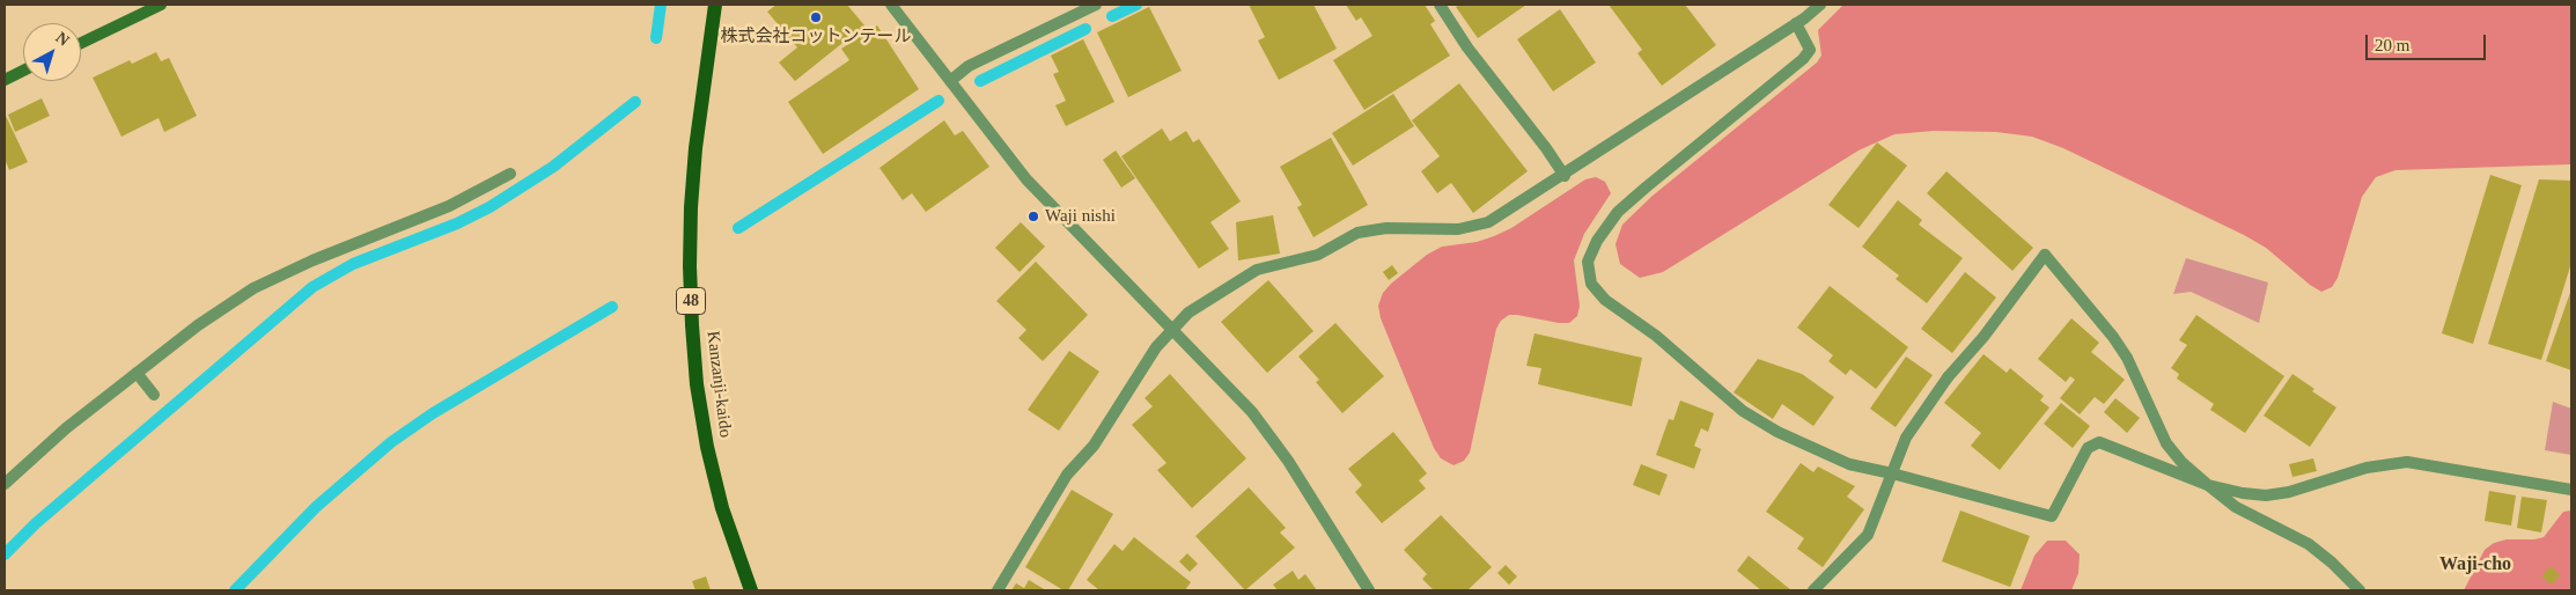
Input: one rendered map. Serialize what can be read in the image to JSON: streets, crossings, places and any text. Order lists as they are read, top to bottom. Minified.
{"streets":{"main road":["48","Kanzanji-kaido"]},"districts":["Waji-cho"],"places":["株式会社コットンテール","Waji nishi"],"scale_bar":"20 m","north":"top right"}
